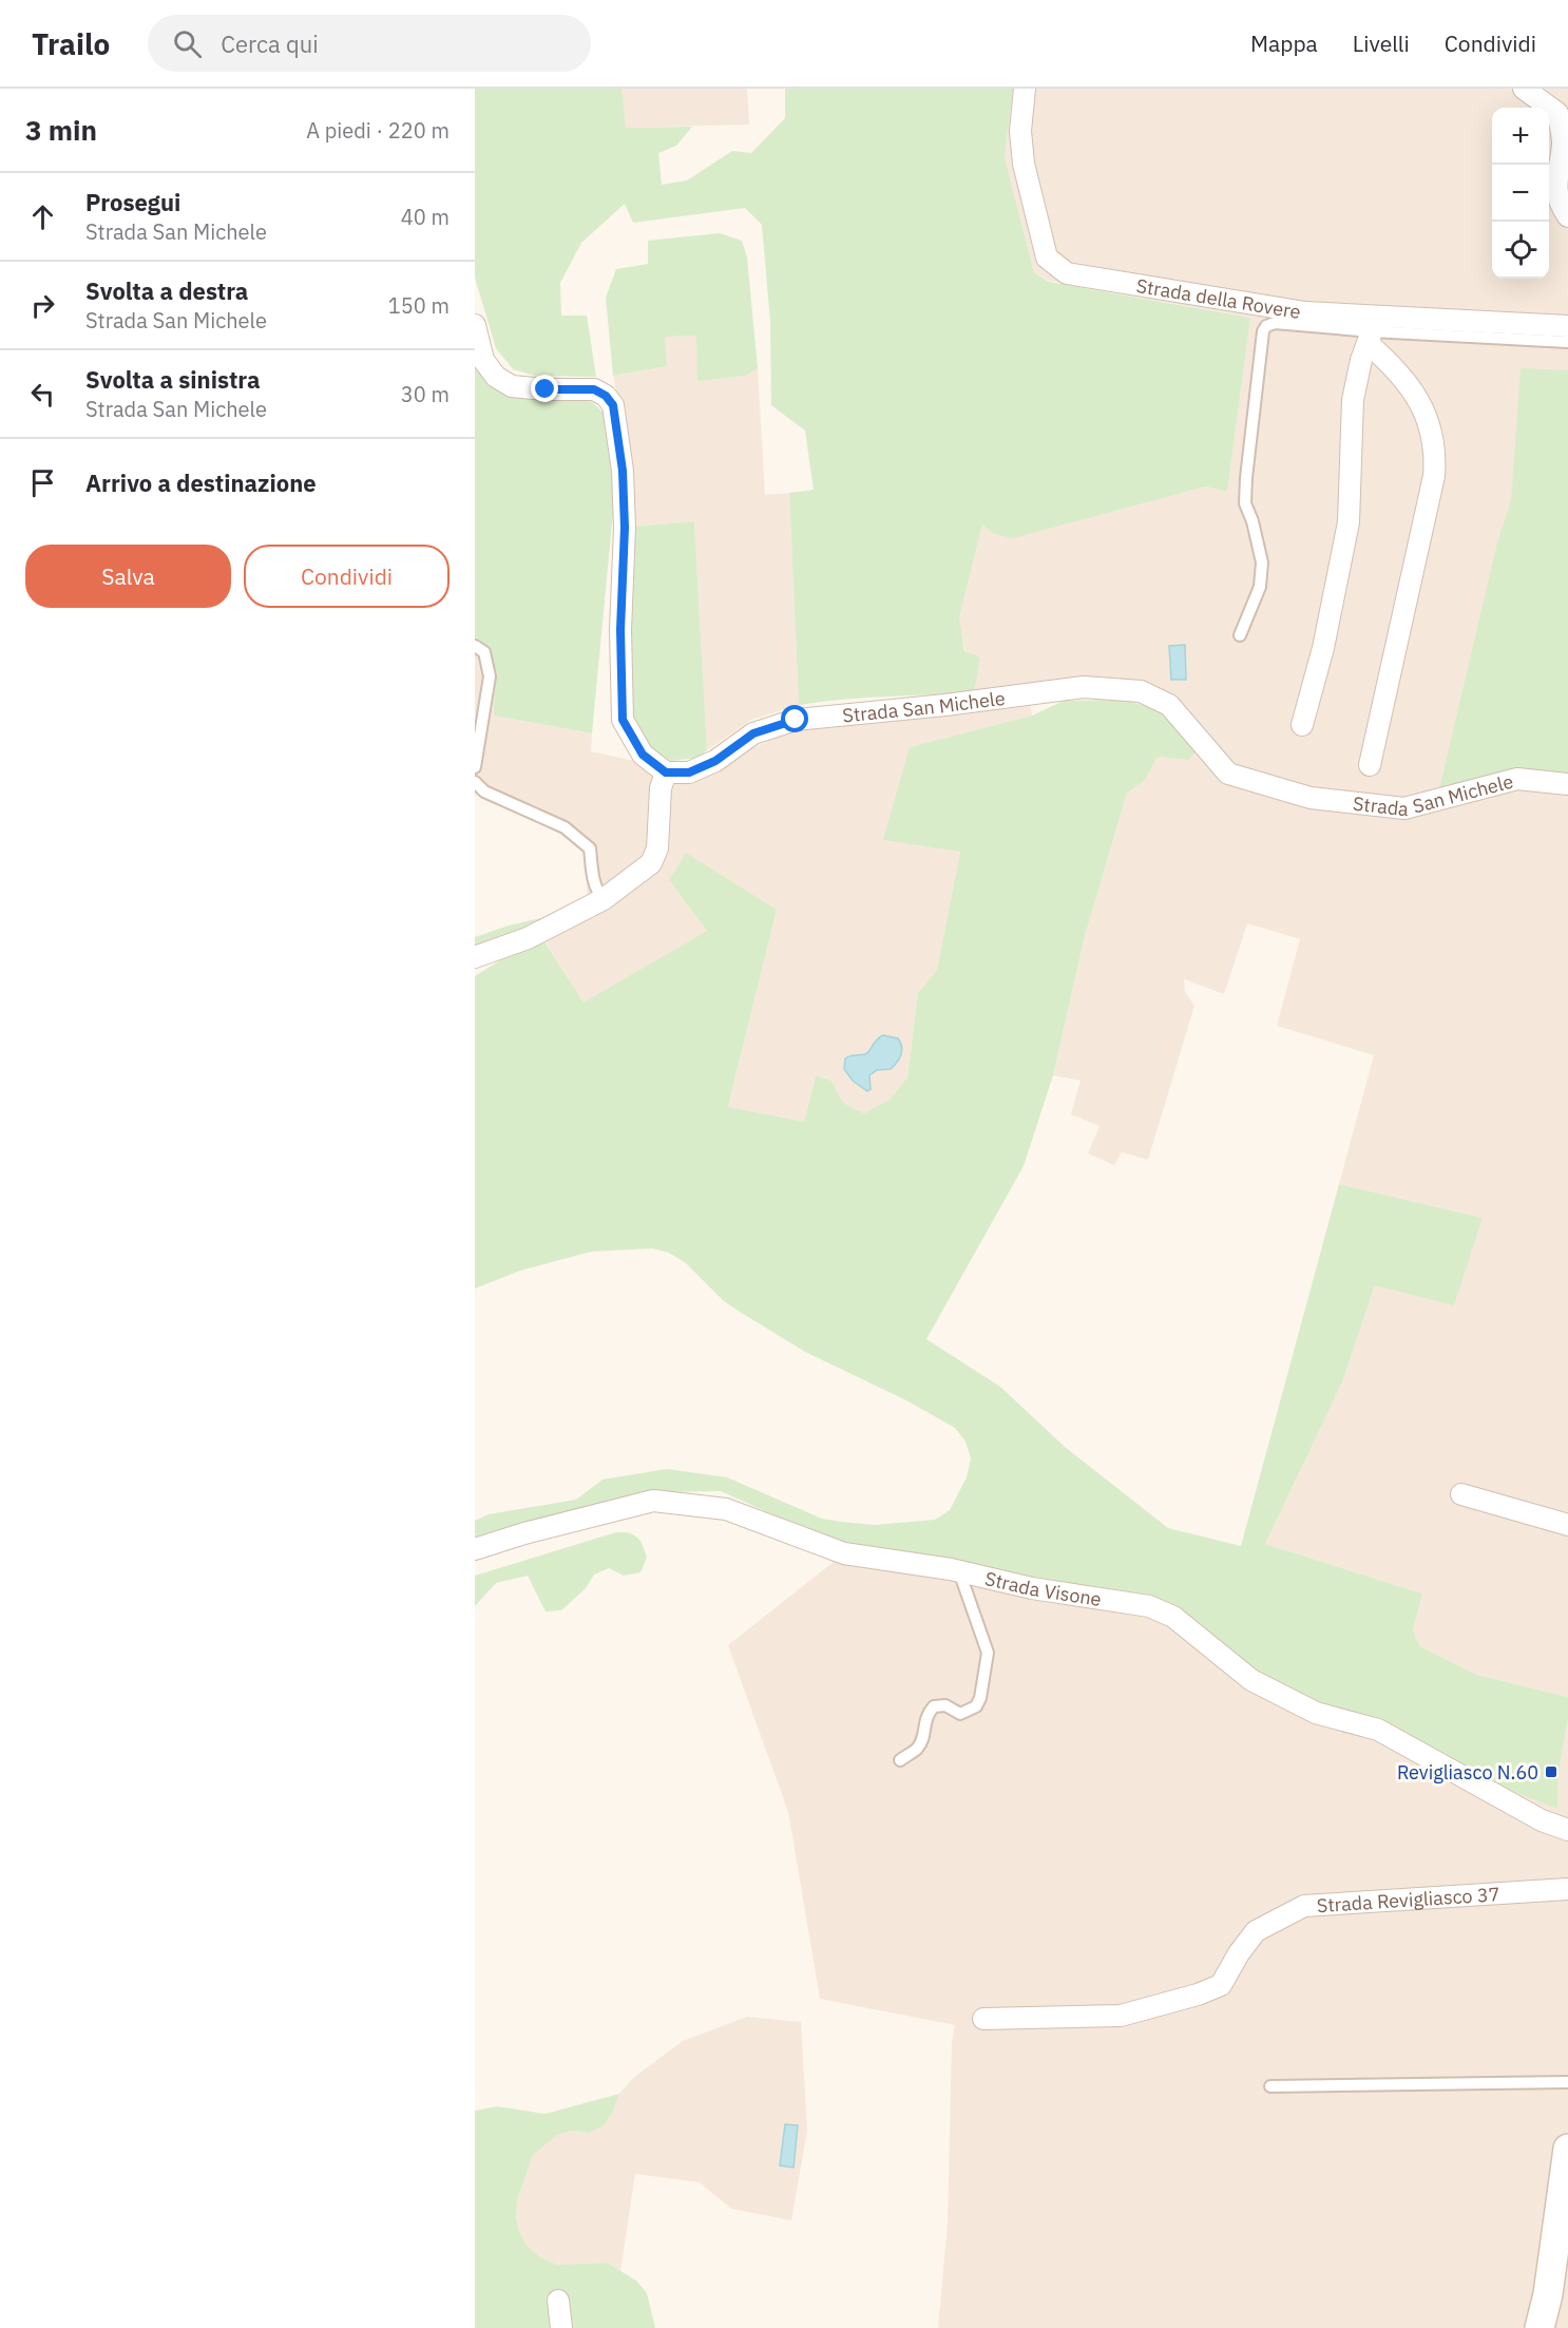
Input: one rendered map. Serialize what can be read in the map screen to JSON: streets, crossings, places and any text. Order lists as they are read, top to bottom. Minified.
{"streets":{"street":["Strada della Rovere","Strada San Michele","Strada Visone","Strada Revigliasco 37"]},"places":{"transit":["Revigliasco N.60"]},"page":{"header":"Trailo","search":"Cerca qui","nav":["Mappa","Livelli","Condividi"],"heading":["3 min","A piedi · 220 m"],"map_buttons":["+","−"],"list":[["Prosegui","Strada San Michele","40 m"],["Svolta a destra","Strada San Michele","150 m"],["Svolta a sinistra","Strada San Michele","30 m"],"Arrivo a destinazione"],"buttons":["Salva","Condividi"]}}
